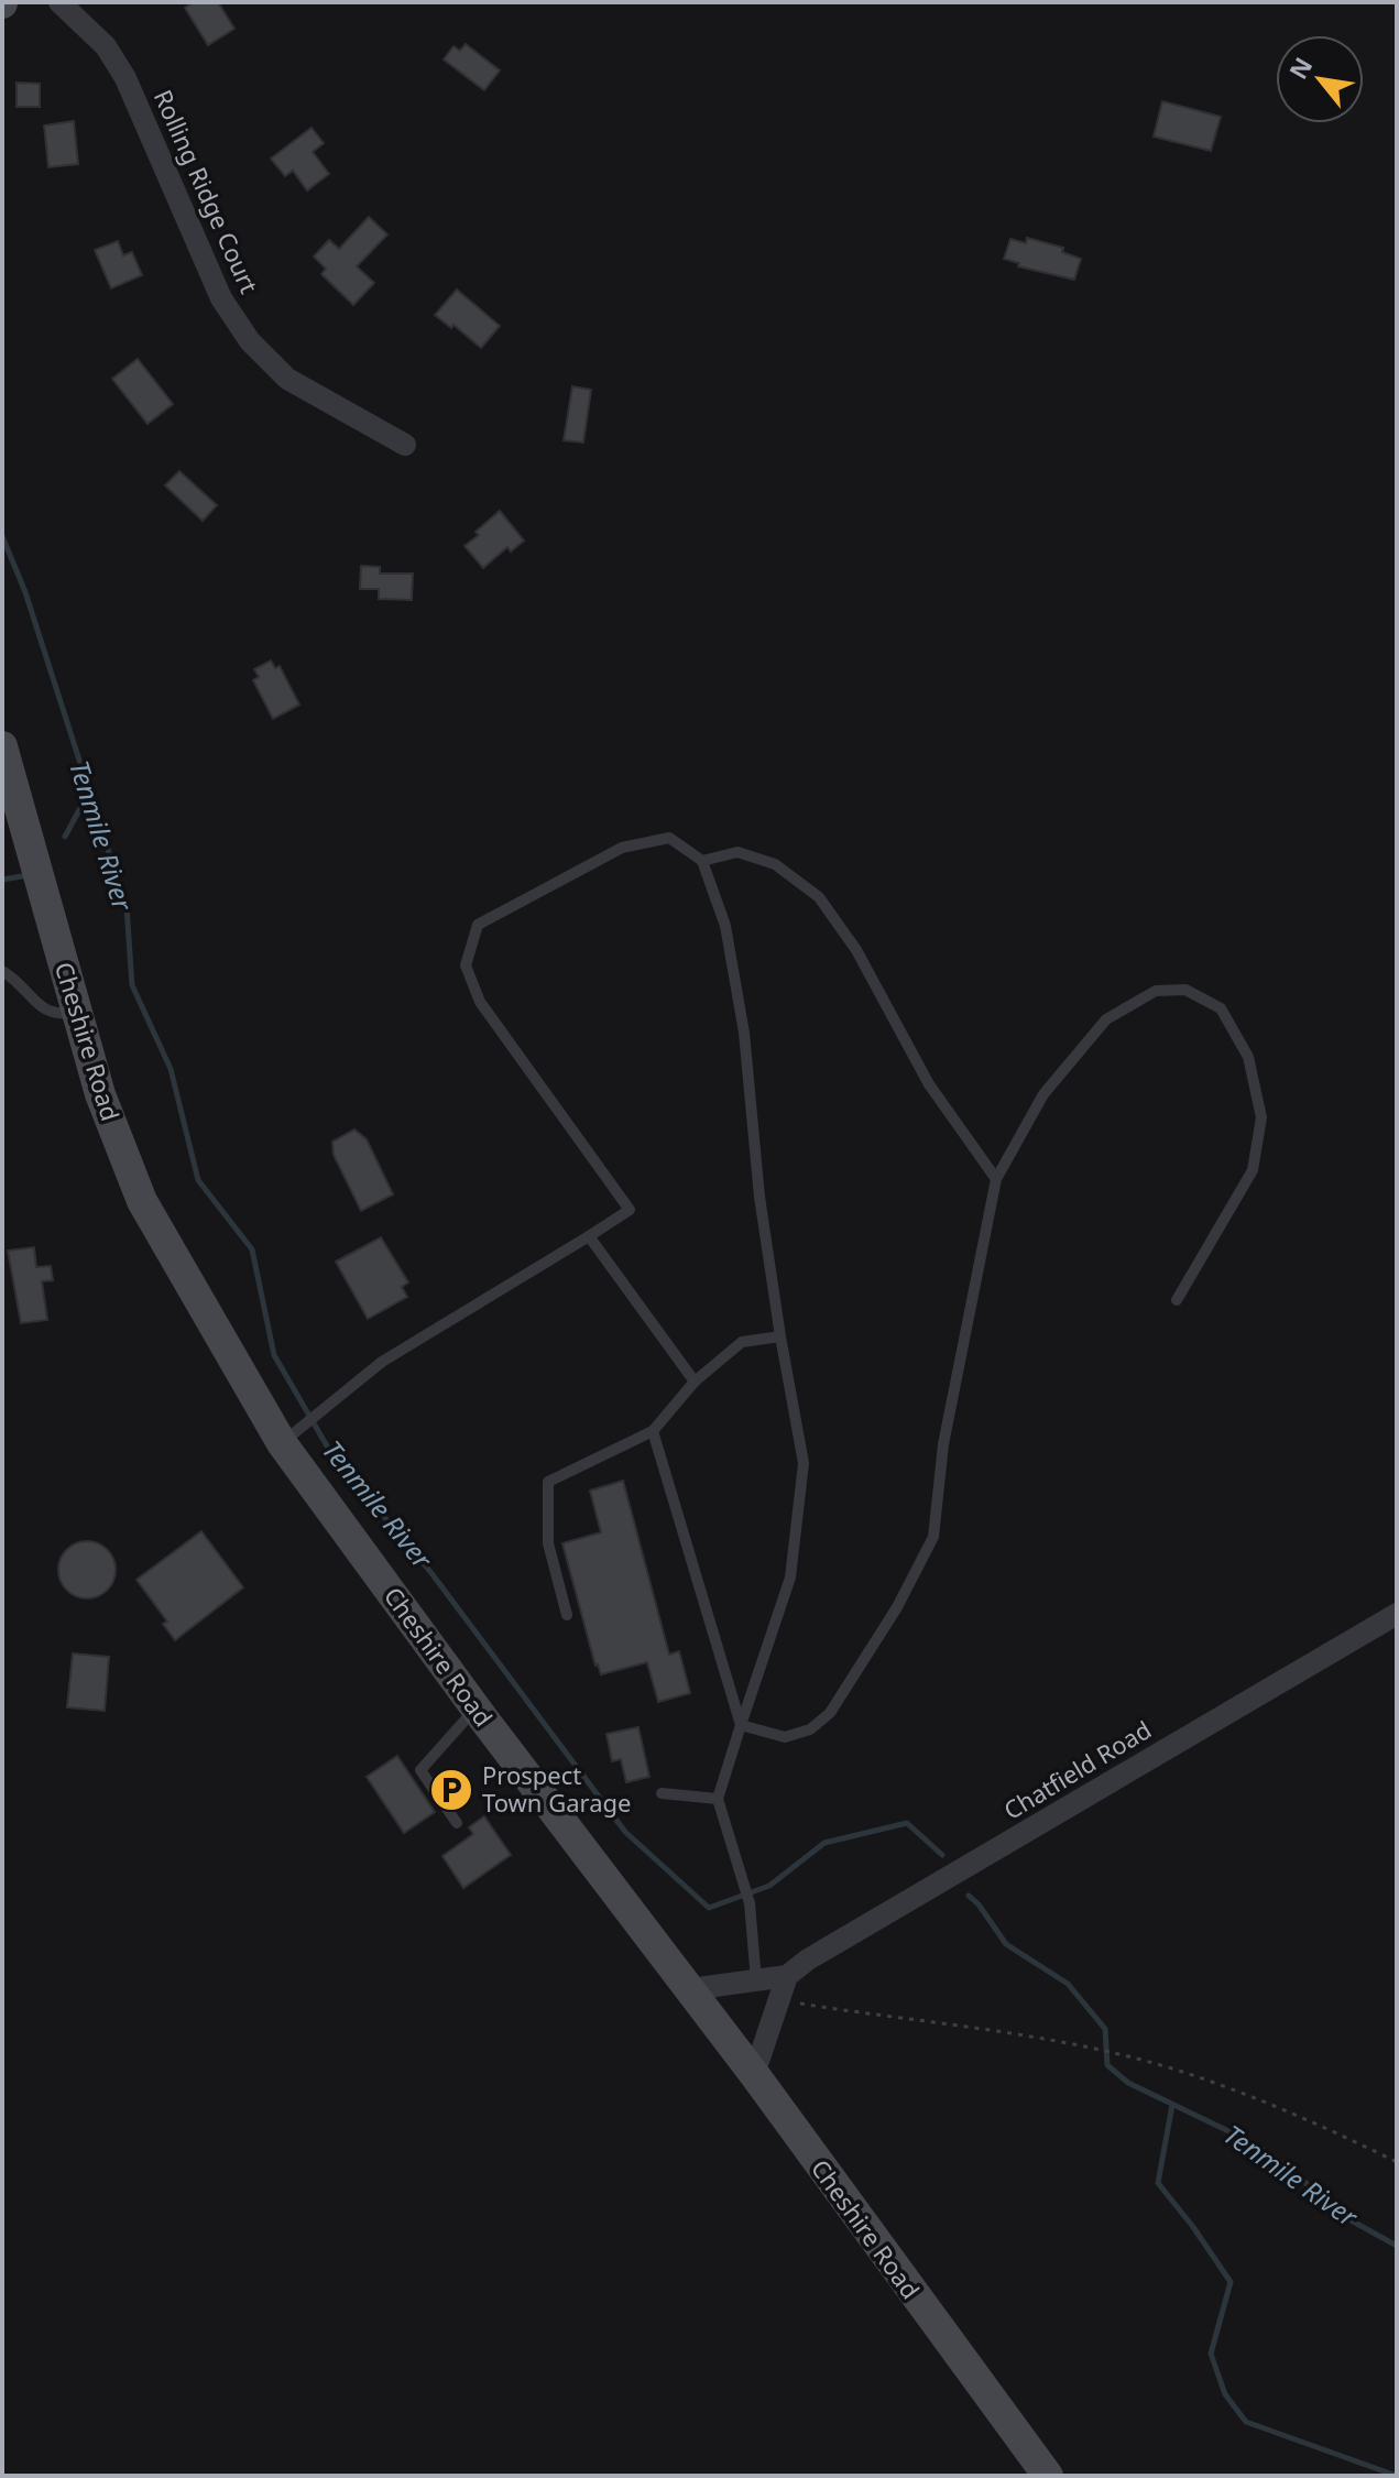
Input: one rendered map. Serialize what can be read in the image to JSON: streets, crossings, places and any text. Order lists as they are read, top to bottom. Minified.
{"streets":{"main road":["Cheshire Road"],"street":["Rolling Ridge Court","Chatfield Road"]},"crossings":[["Cheshire Road","Chatfield Road"]],"water":["Tenmile River"],"places":{"parking":["Prospect Town Garage"]},"north":"top left"}
